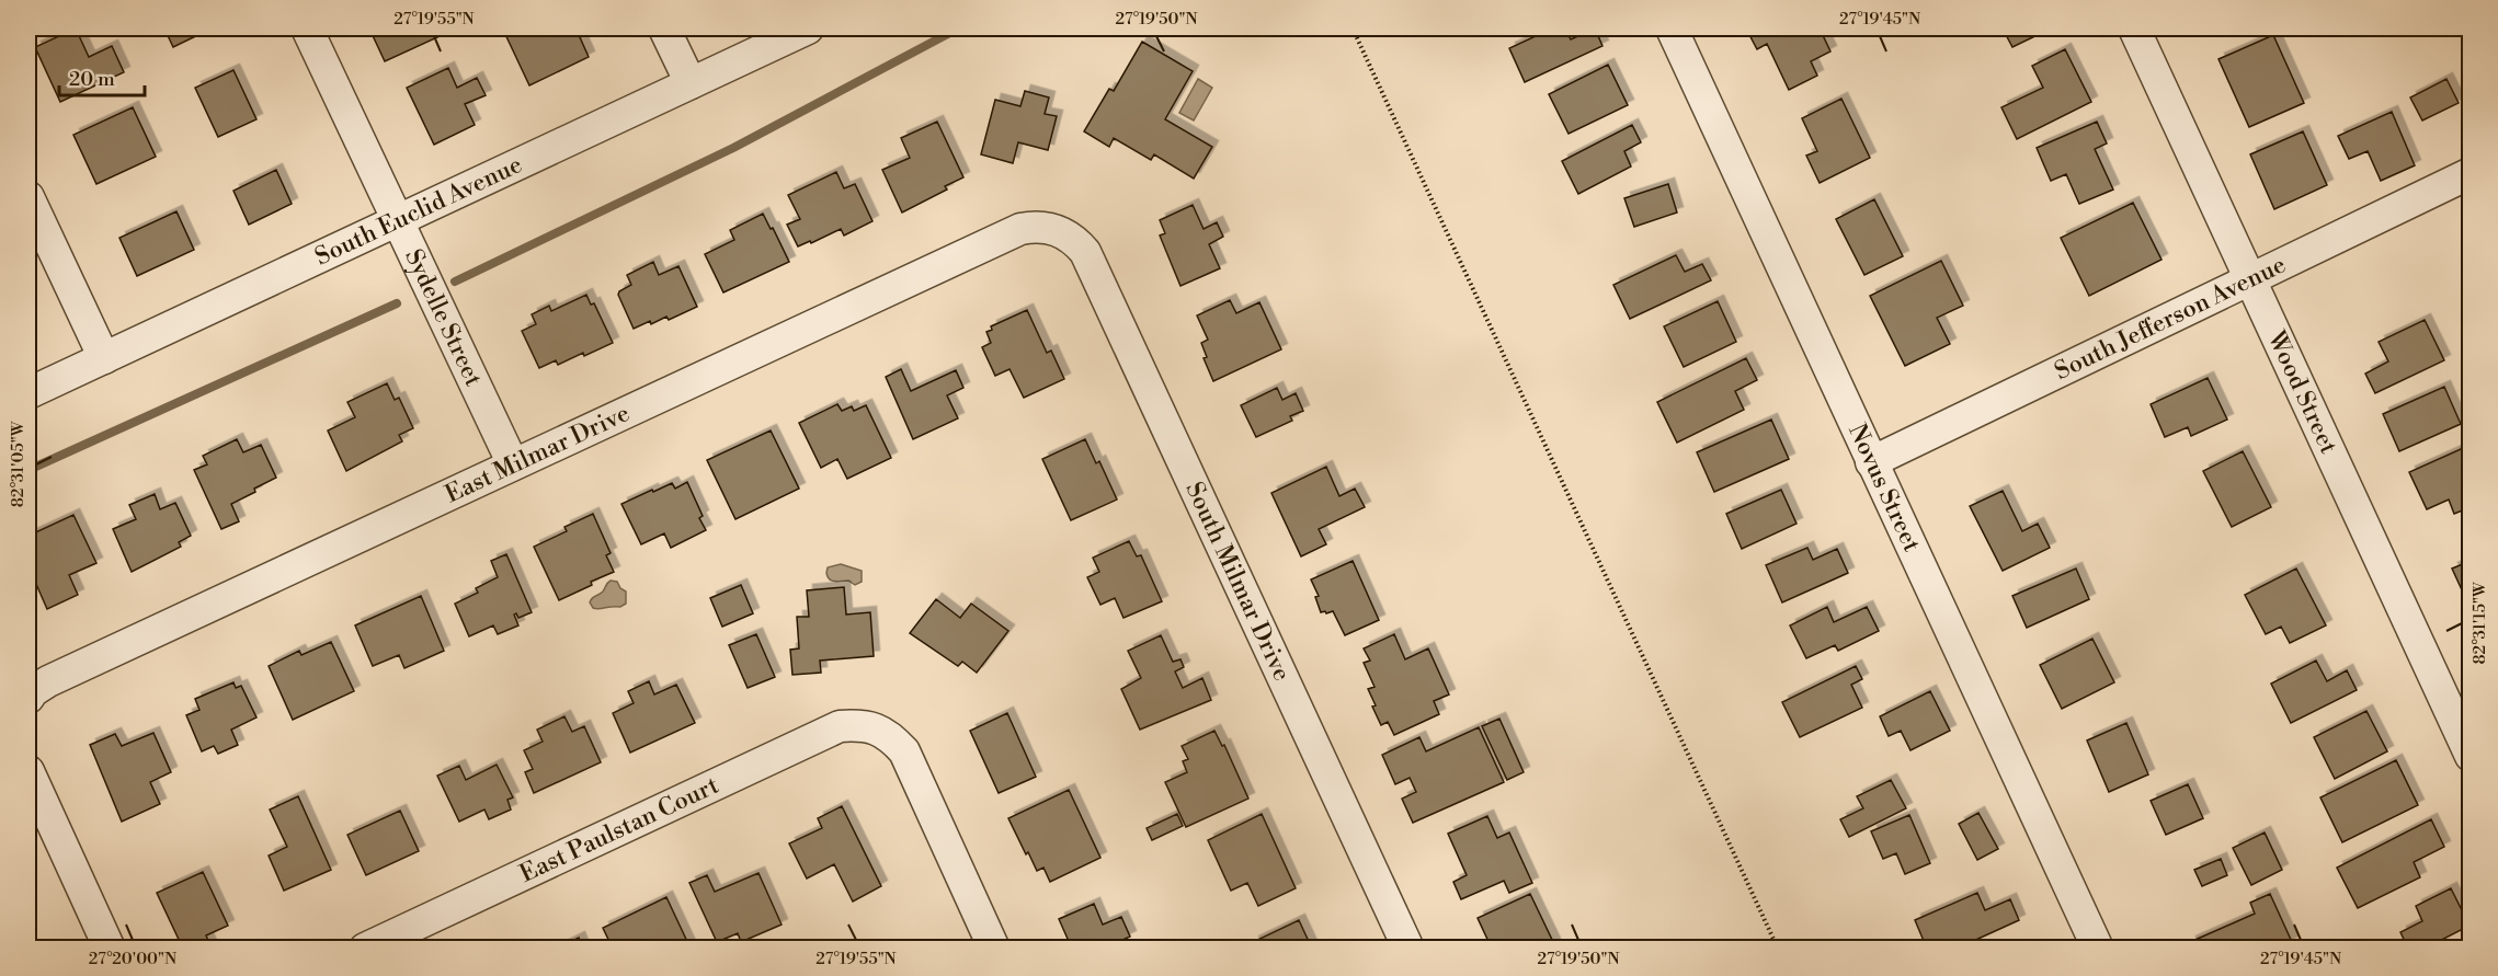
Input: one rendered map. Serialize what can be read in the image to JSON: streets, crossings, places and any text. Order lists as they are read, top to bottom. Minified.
{"streets":{"street":["South Euclid Avenue","Sydelle Street","South Jefferson Avenue","Wood Street","East Milmar Drive","Novus Street","South Milmar Drive","East Paulstan Court"]},"crossings":[["South Euclid Avenue","Sydelle Street"],["Sydelle Street","East Milmar Drive"],["South Jefferson Avenue","Wood Street"],["South Jefferson Avenue","Novus Street"],["East Milmar Drive","South Milmar Drive"]],"scale_bar":"20 m","coordinates":["27°19'55\"N","27°19'50\"N","27°19'45\"N","82°31'05\"W","82°31'15\"W","27°20'00\"N"]}
